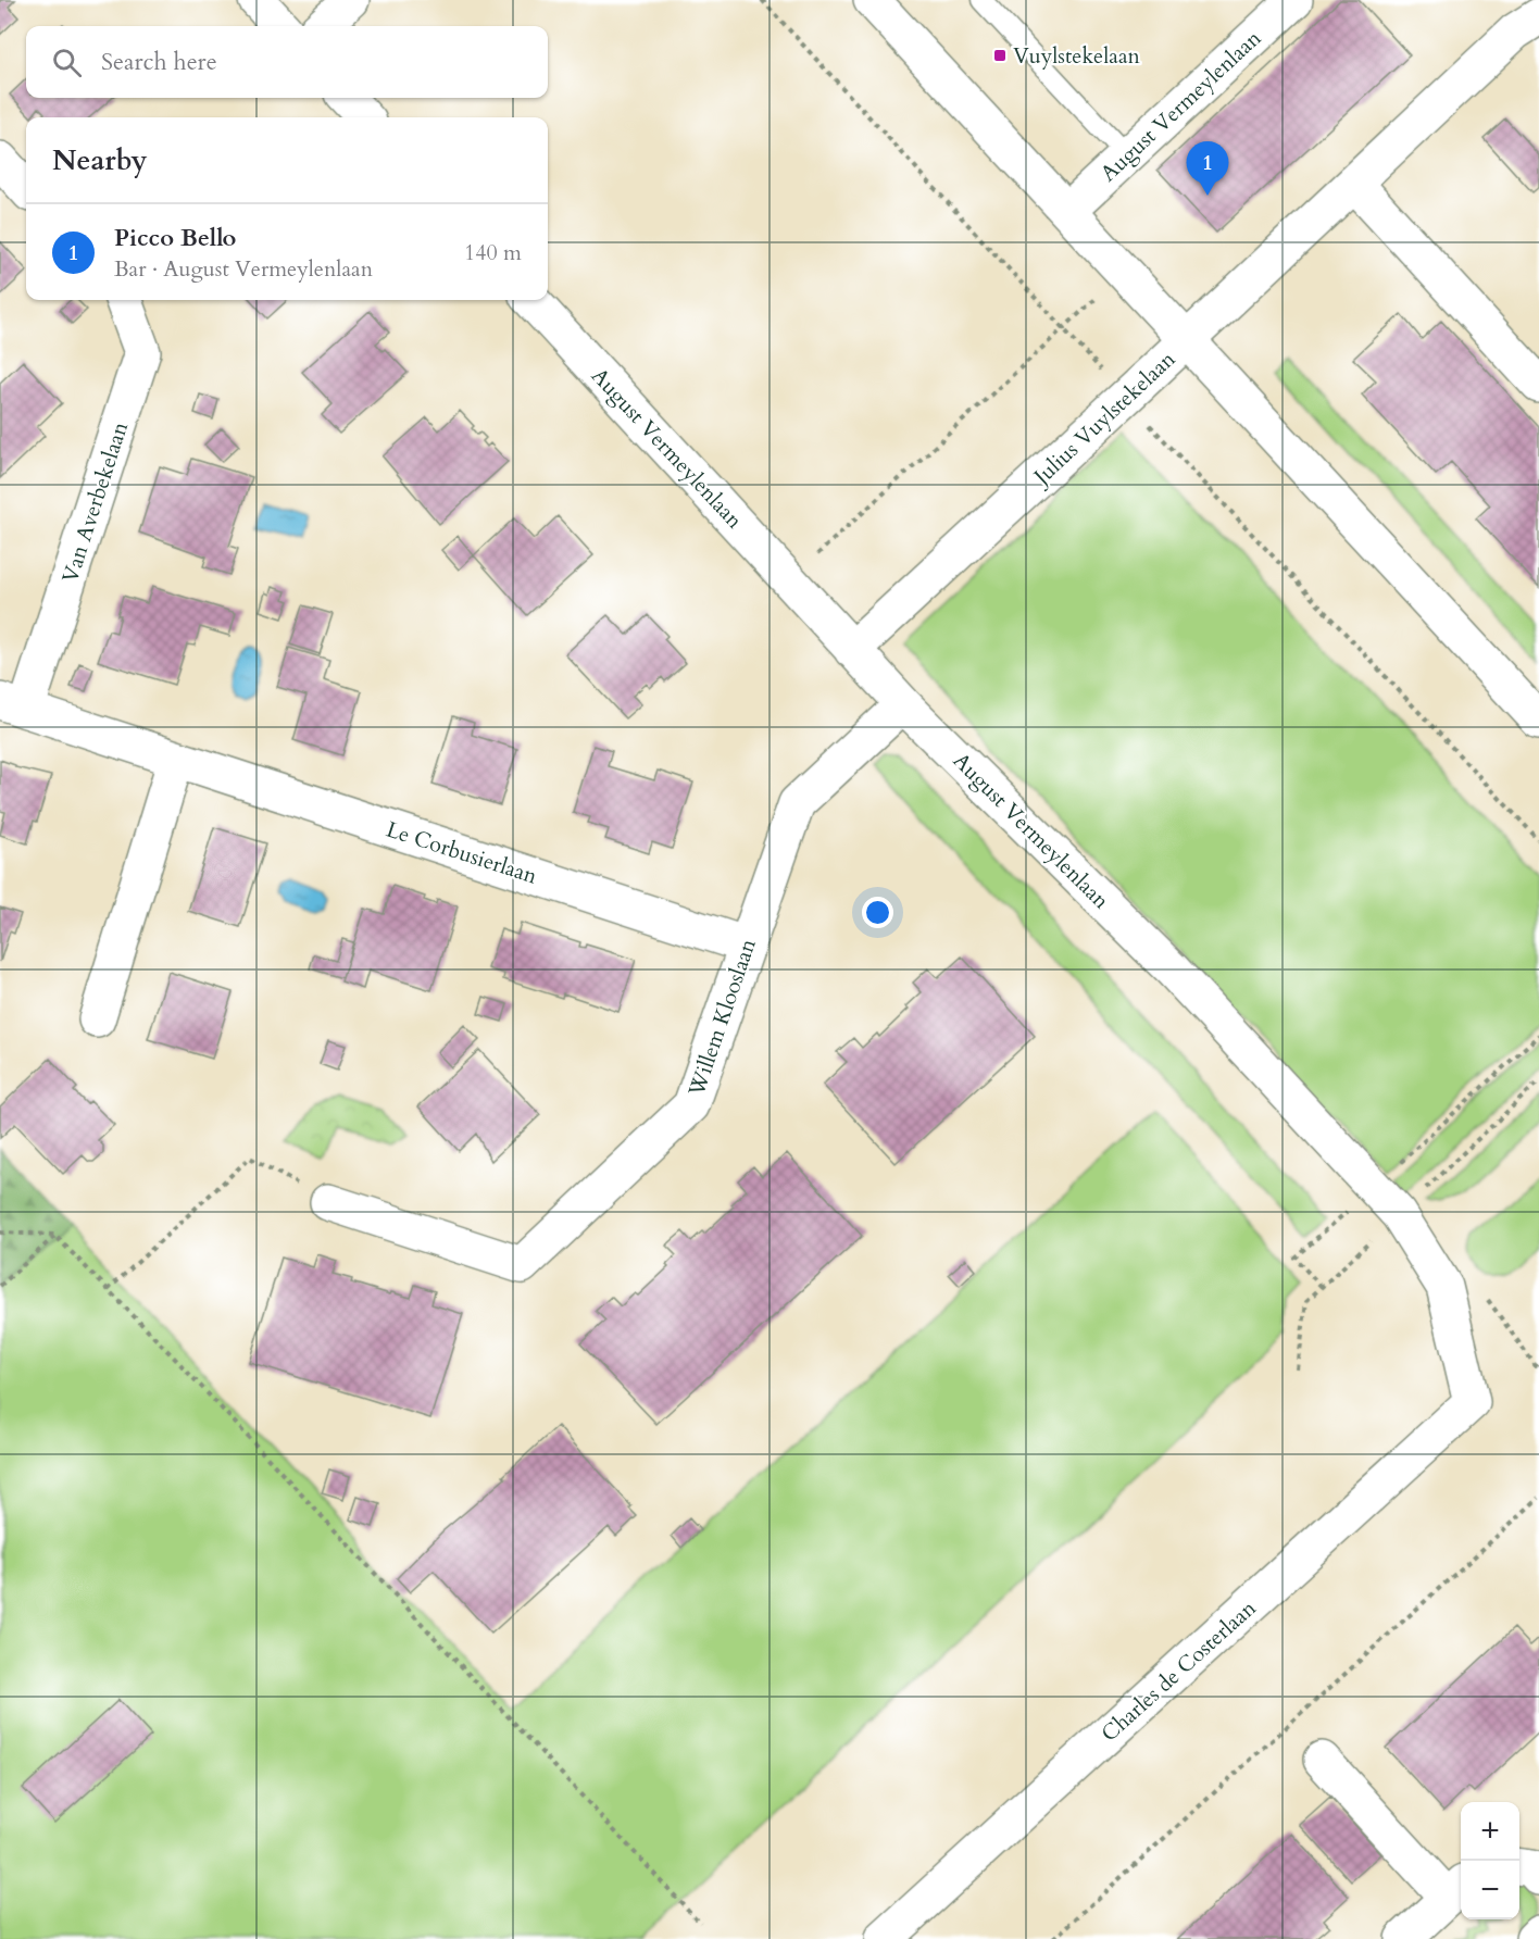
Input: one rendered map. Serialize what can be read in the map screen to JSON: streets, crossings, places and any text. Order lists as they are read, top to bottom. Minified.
{"streets":{"street":["August Vermeylenlaan","Julius Vuylstekelaan","Van Averbekelaan","Le Corbusierlaan","Willem Klooslaan","Charles de Costerlaan"]},"crossings":[["August Vermeylenlaan","Julius Vuylstekelaan"],["August Vermeylenlaan","Willem Klooslaan"],["August Vermeylenlaan","Charles de Costerlaan"],["Van Averbekelaan","Le Corbusierlaan"],["Le Corbusierlaan","Willem Klooslaan"]],"places":{"transit":["Vuylstekelaan"]},"page":{"search":"Search here","heading":"Nearby","pins":"1","list":[{"mark":"1","name":"Picco Bello","note":"Bar · August Vermeylenlaan","value":"140 m"}],"map_buttons":["+","−"]}}
